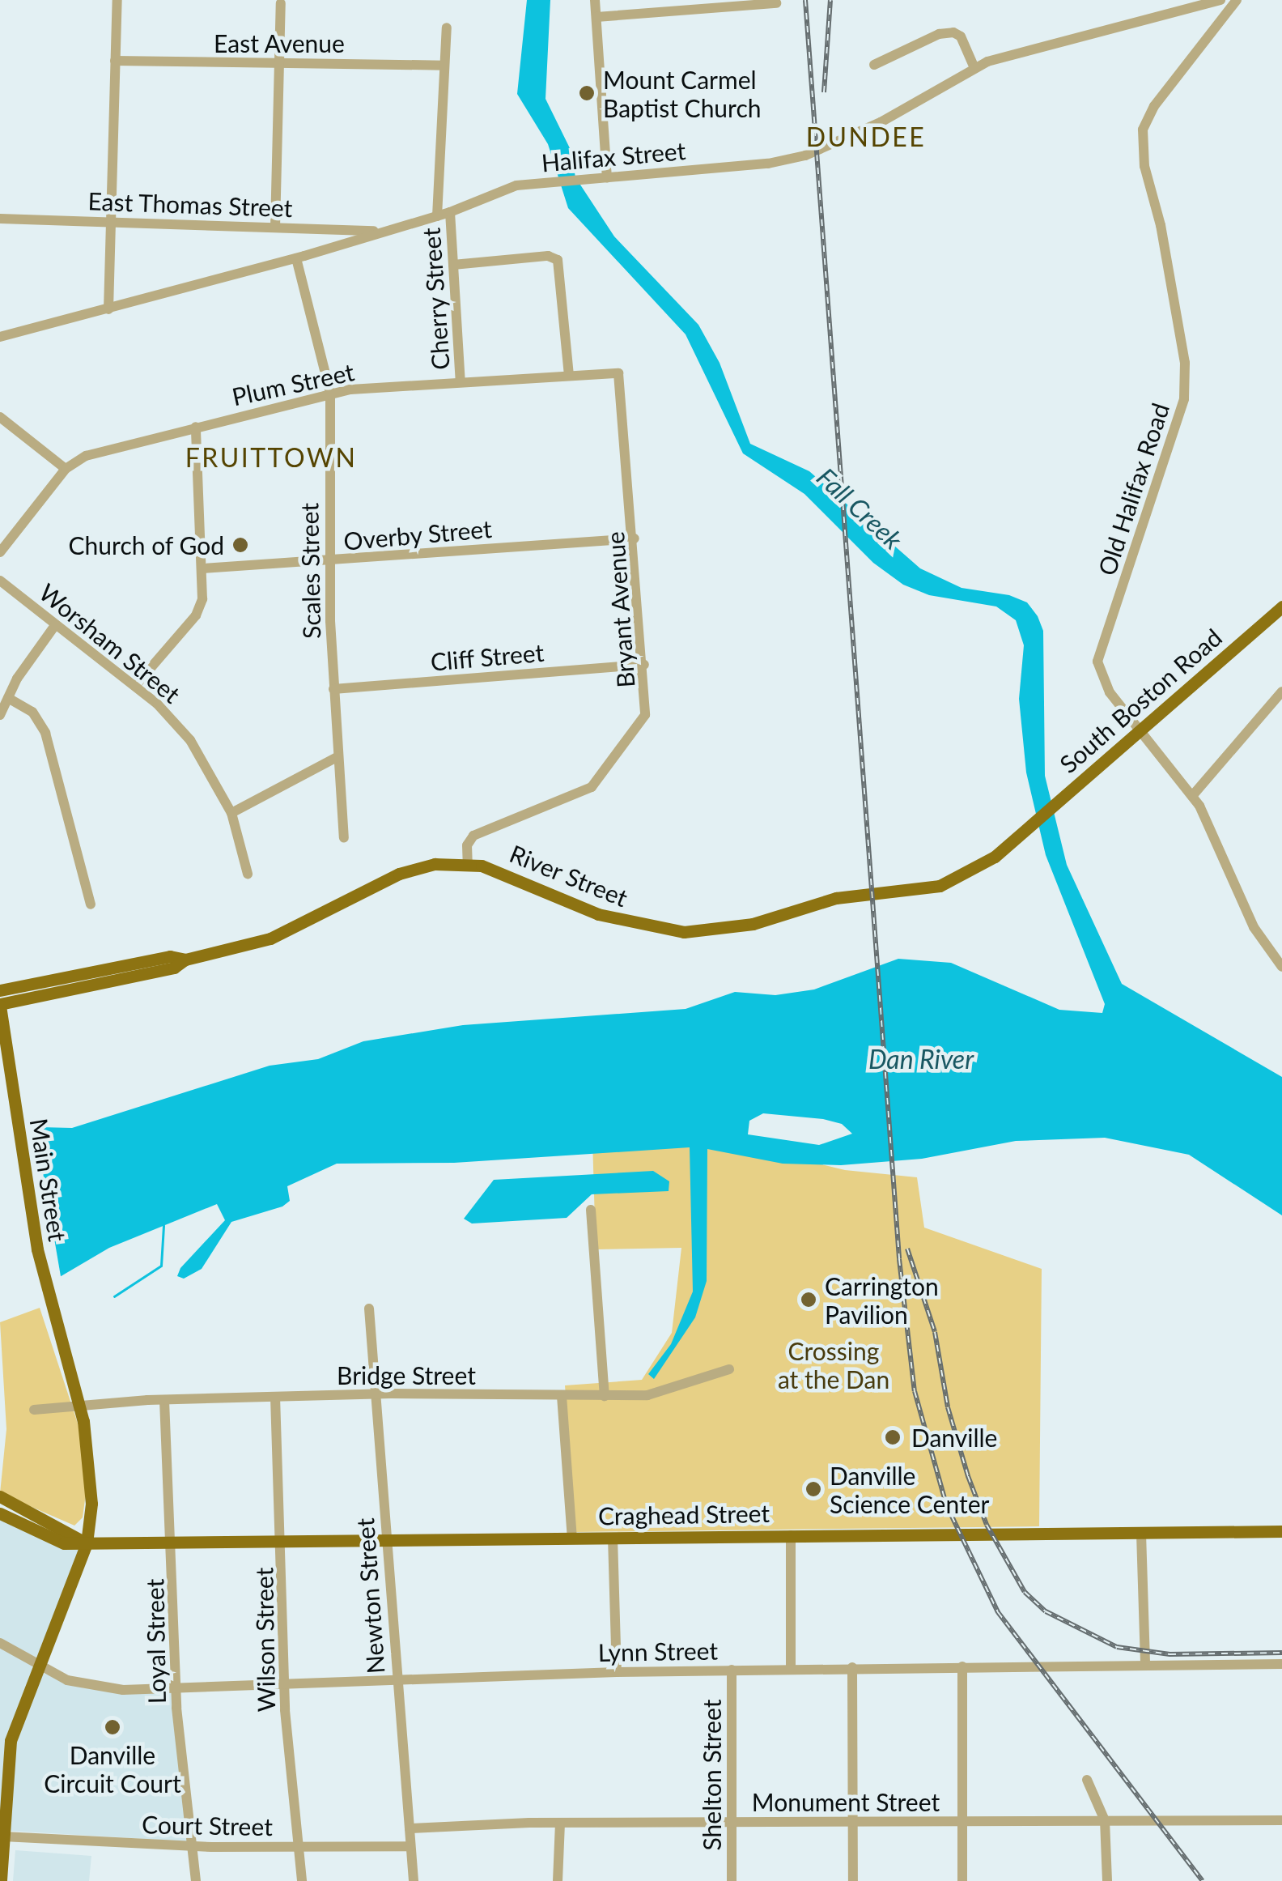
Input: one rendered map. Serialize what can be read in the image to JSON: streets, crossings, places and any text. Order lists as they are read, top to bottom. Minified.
{"streets":{"main road":["South Boston Road","River Street","Main Street","Craghead Street"],"street":["East Avenue","Halifax Street","East Thomas Street","Cherry Street","Plum Street","Old Halifax Road","Overby Street","Scales Street","Bryant Avenue","Worsham Street","Cliff Street","Bridge Street","Newton Street","Wilson Street","Loyal Street","Lynn Street","Shelton Street","Monument Street","Court Street"]},"crossings":[["Halifax Street","East Thomas Street"],["Halifax Street","Cherry Street"],["Halifax Street","Scales Street"],["Cherry Street","Plum Street"],["Plum Street","Scales Street"],["Plum Street","Bryant Avenue"],["Old Halifax Road","South Boston Road"],["Overby Street","Scales Street"],["Overby Street","Bryant Avenue"],["Scales Street","Cliff Street"],["Bryant Avenue","Cliff Street"],["Bryant Avenue","River Street"],["South Boston Road","River Street"],["River Street","Main Street"],["Main Street","Bridge Street"],["Main Street","Craghead Street"],["Main Street","Lynn Street"],["Main Street","Court Street"],["Bridge Street","Newton Street"],["Bridge Street","Wilson Street"],["Bridge Street","Loyal Street"],["Craghead Street","Newton Street"],["Craghead Street","Wilson Street"],["Craghead Street","Loyal Street"],["Newton Street","Lynn Street"],["Newton Street","Monument Street"],["Newton Street","Court Street"],["Wilson Street","Lynn Street"],["Wilson Street","Court Street"],["Loyal Street","Lynn Street"],["Loyal Street","Court Street"],["Lynn Street","Shelton Street"],["Shelton Street","Monument Street"]],"districts":["DUNDEE","FRUITTOWN"],"water":["Fall Creek","Dan River"],"parks":["Crossing at the Dan"],"places":["Mount Carmel Baptist Church","Church of God","Carrington Pavilion","Danville","Danville Science Center","Danville Circuit Court"]}
